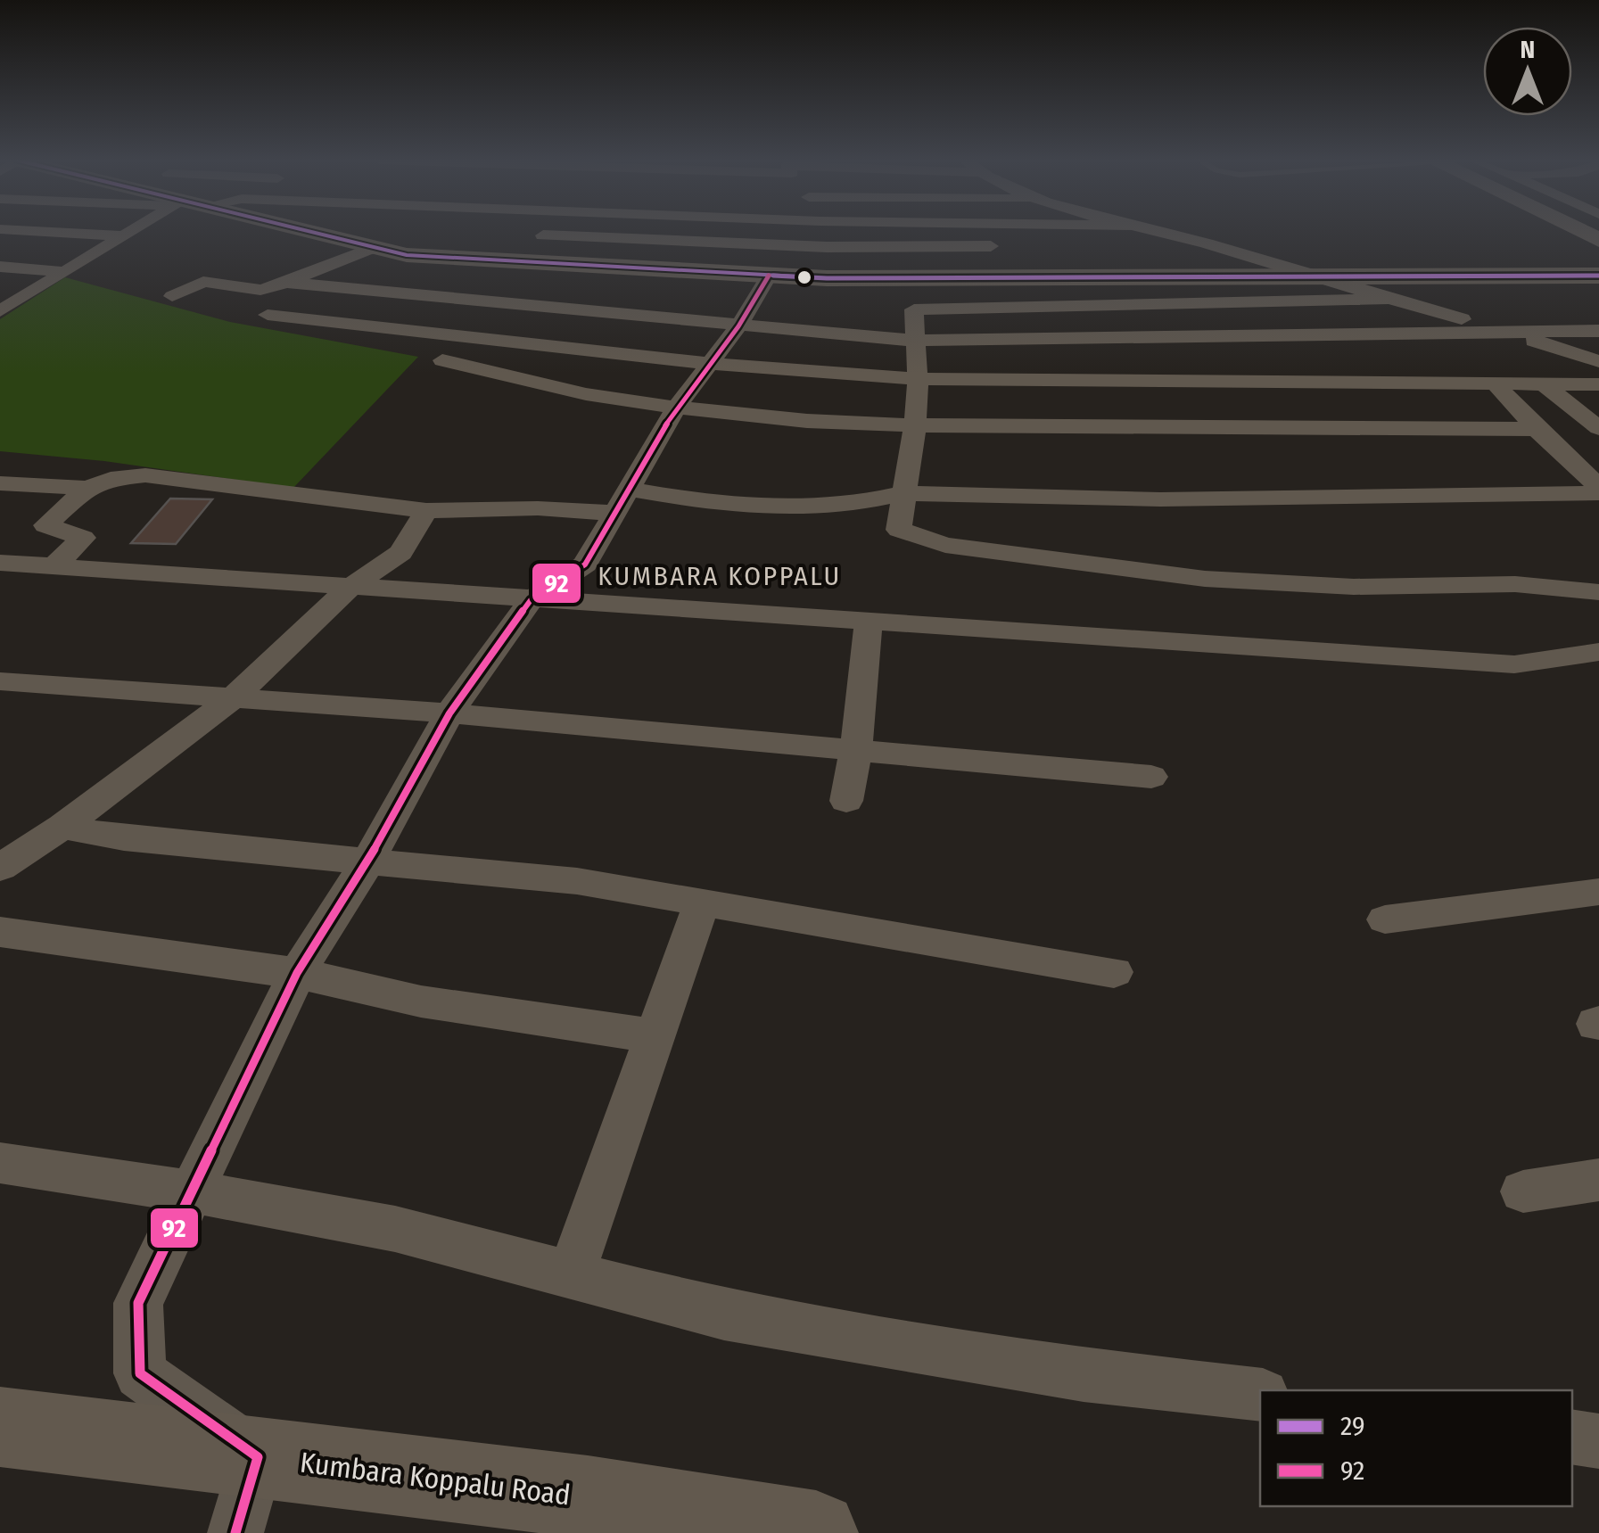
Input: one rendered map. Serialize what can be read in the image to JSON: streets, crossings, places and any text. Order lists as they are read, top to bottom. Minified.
{"streets":{"street":["Kumbara Koppalu Road"]},"districts":["KUMBARA KOPPALU"],"lines":["transit line 29","transit line 92"],"legend":["29","92"],"north":"top"}
